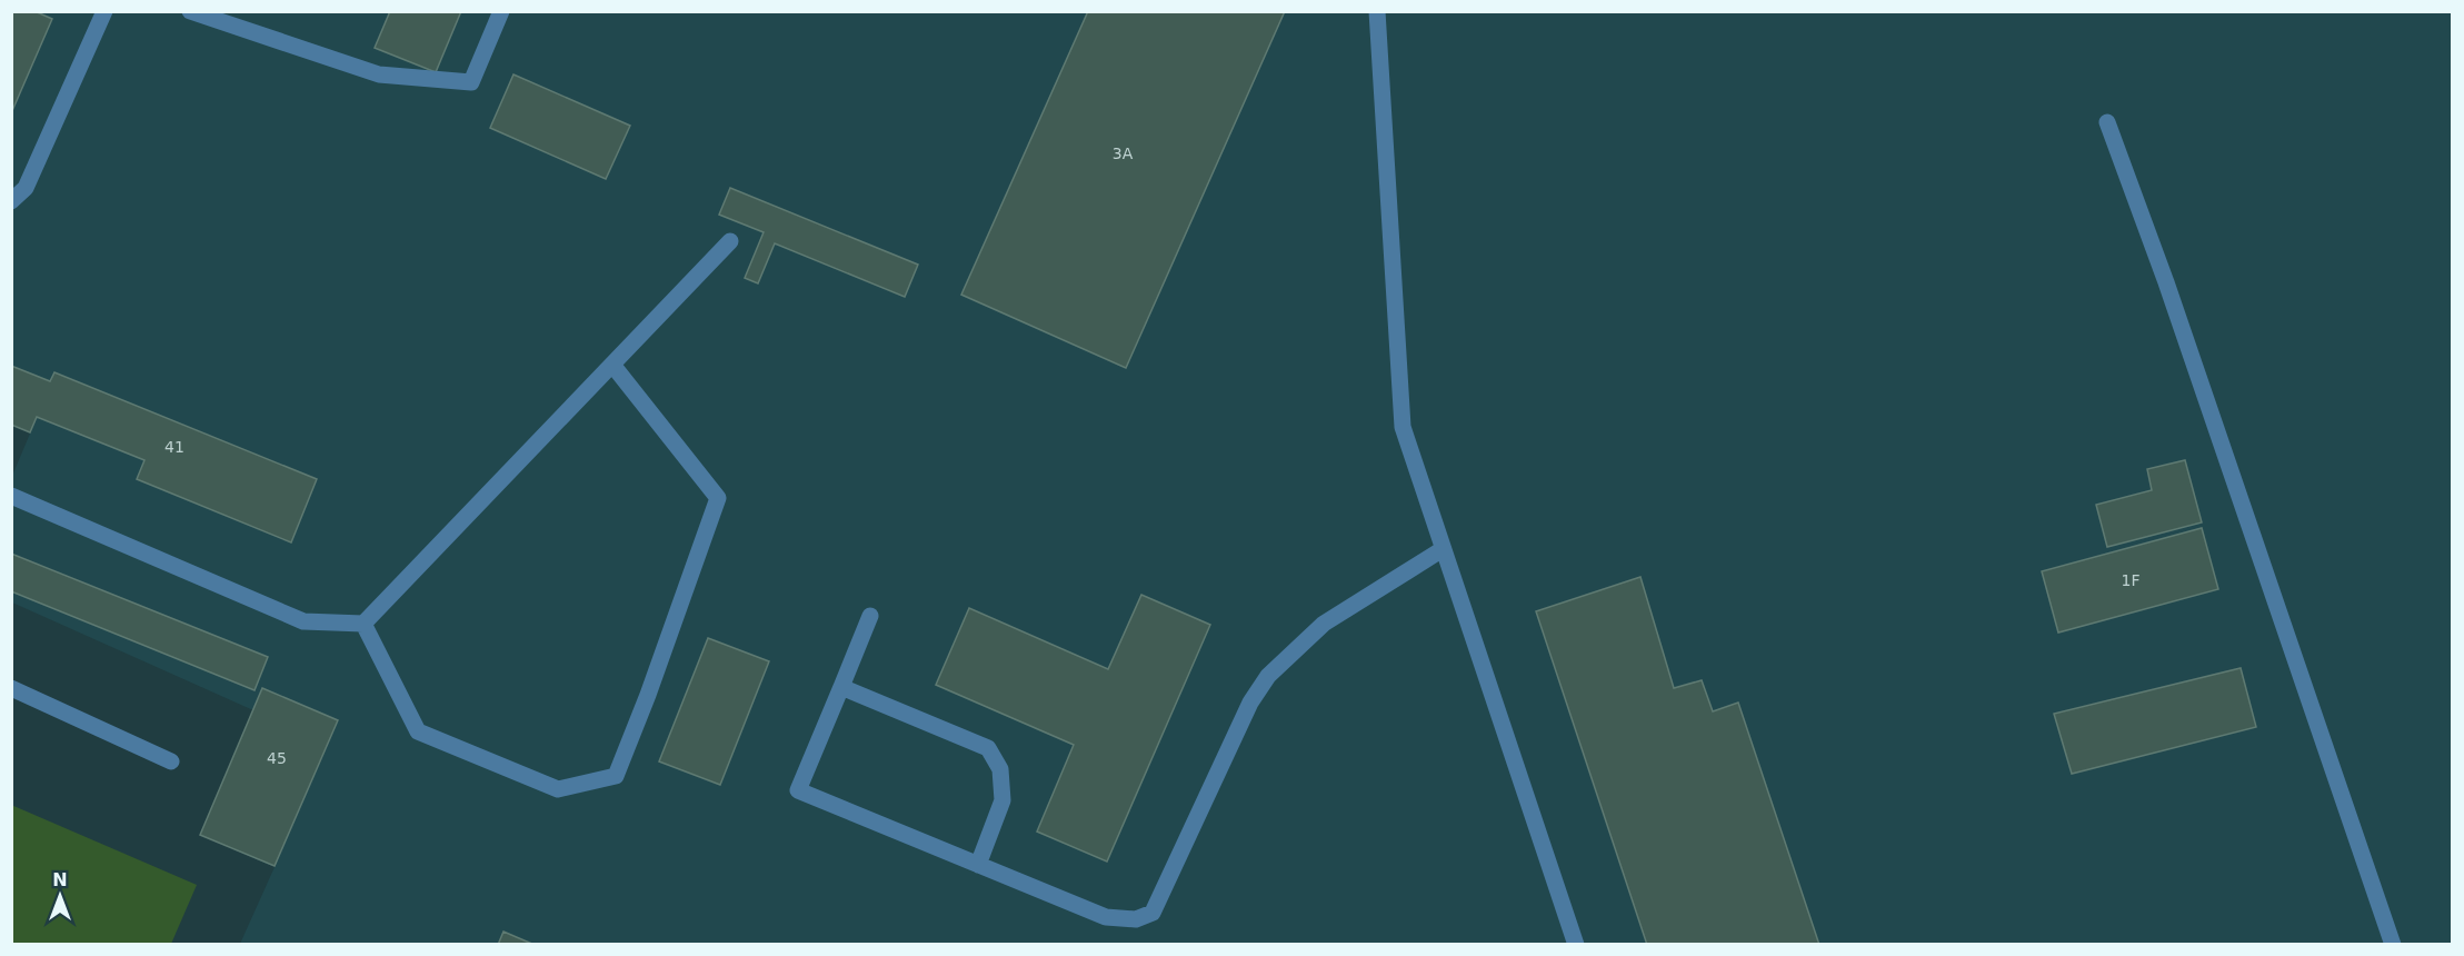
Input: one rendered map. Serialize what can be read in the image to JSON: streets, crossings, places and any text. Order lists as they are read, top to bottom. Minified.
{"house_numbers":["3A","41","1F","45"],"north":"top"}
